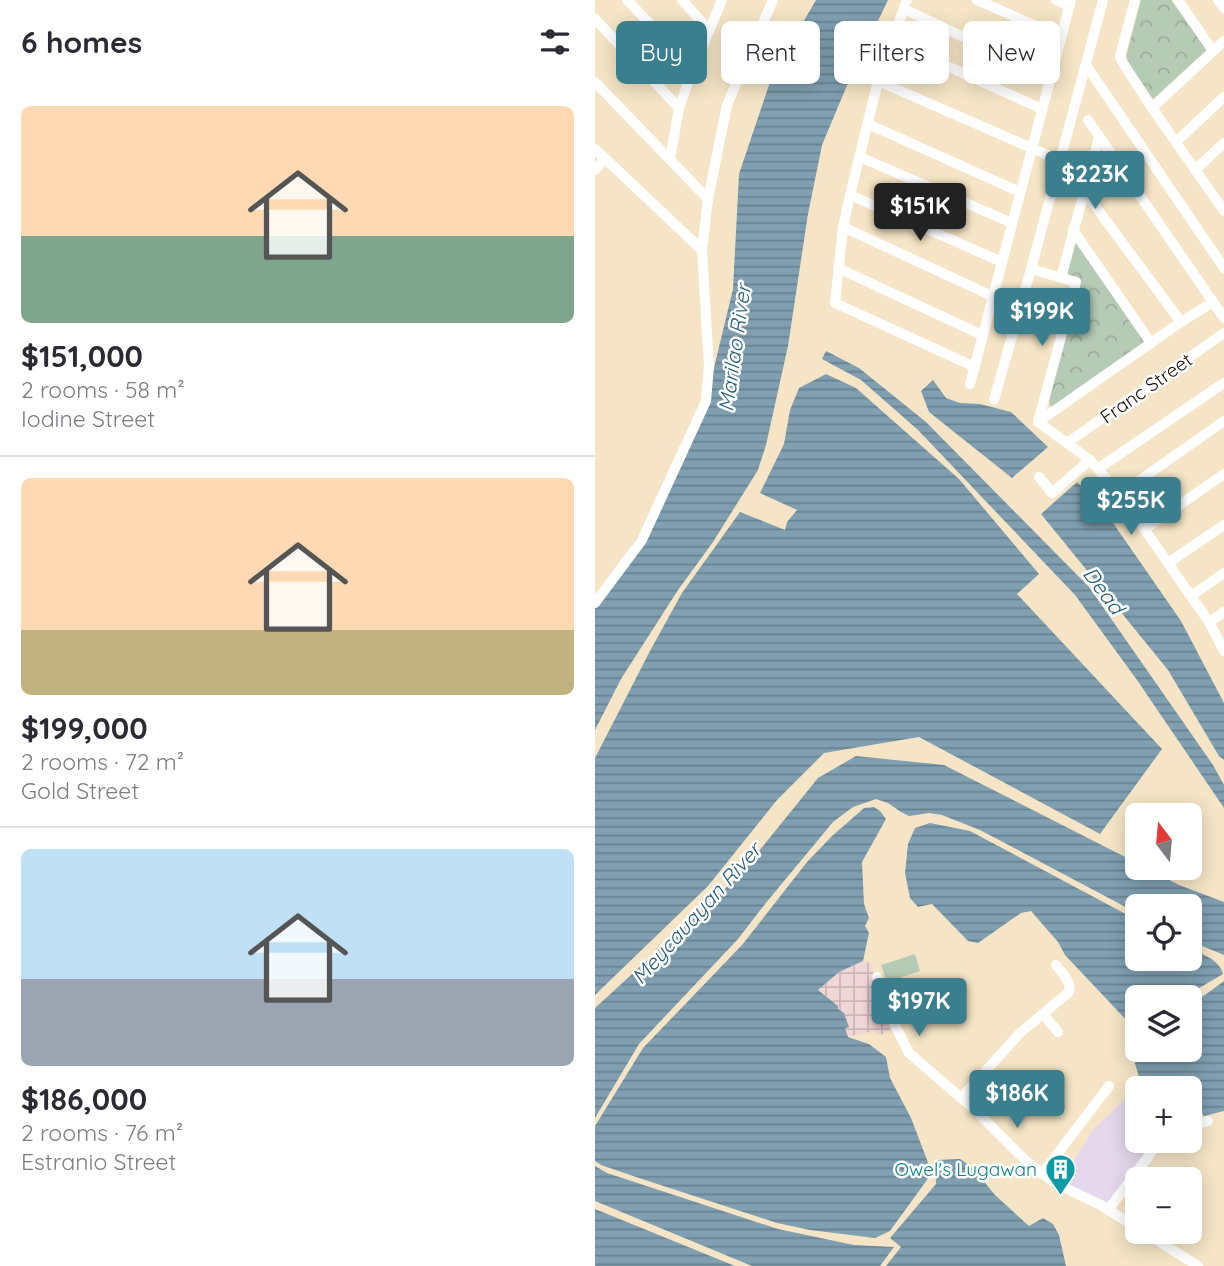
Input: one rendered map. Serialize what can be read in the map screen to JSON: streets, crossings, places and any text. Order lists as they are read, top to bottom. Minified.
{"streets":{"street":["Franc Street"]},"water":["Marilao River","Dead","Meycauayan River"],"places":{"building":["Owel's Lugawan"]},"north":"top","page":{"heading":"6 homes","chip":["Buy","Rent","Filters","New"],"list":[{"name":"$151,000","note":"2 rooms · 58 m² · Iodine Street"},{"name":"$199,000","note":"2 rooms · 72 m² · Gold Street"},{"name":"$186,000","note":"2 rooms · 76 m² · Estranio Street"}],"price":["$223K","$151K","$199K","$255K","$197K","$186K"],"map_buttons":["+","−"]}}
